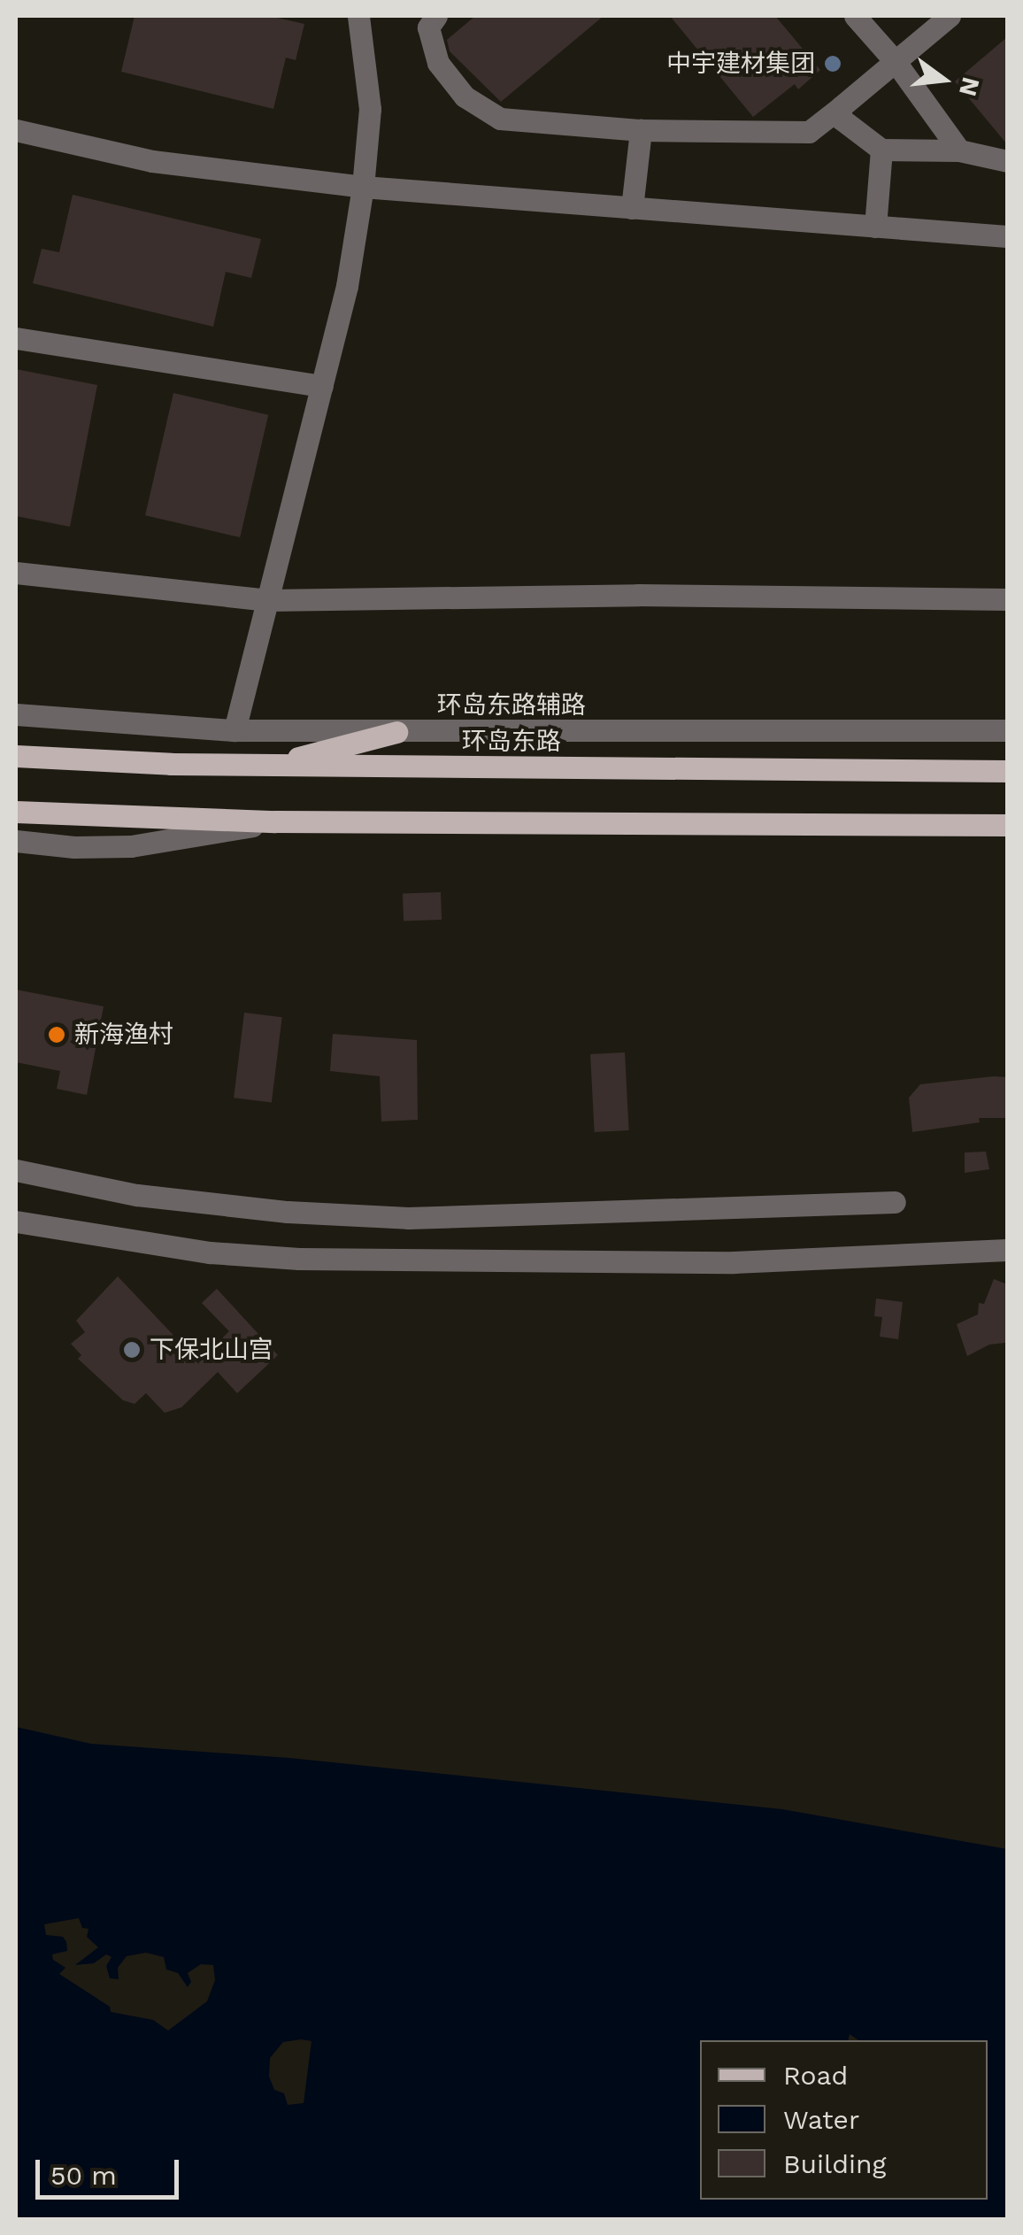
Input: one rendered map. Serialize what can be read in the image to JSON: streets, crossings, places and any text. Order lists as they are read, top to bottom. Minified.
{"streets":{"main road":["环岛东路"],"street":["环岛东路辅路"]},"places":["中宇建材集团","新海渔村","下保北山宫"],"legend":["Road","Water","Building"],"scale_bar":"50 m","north":"right"}
